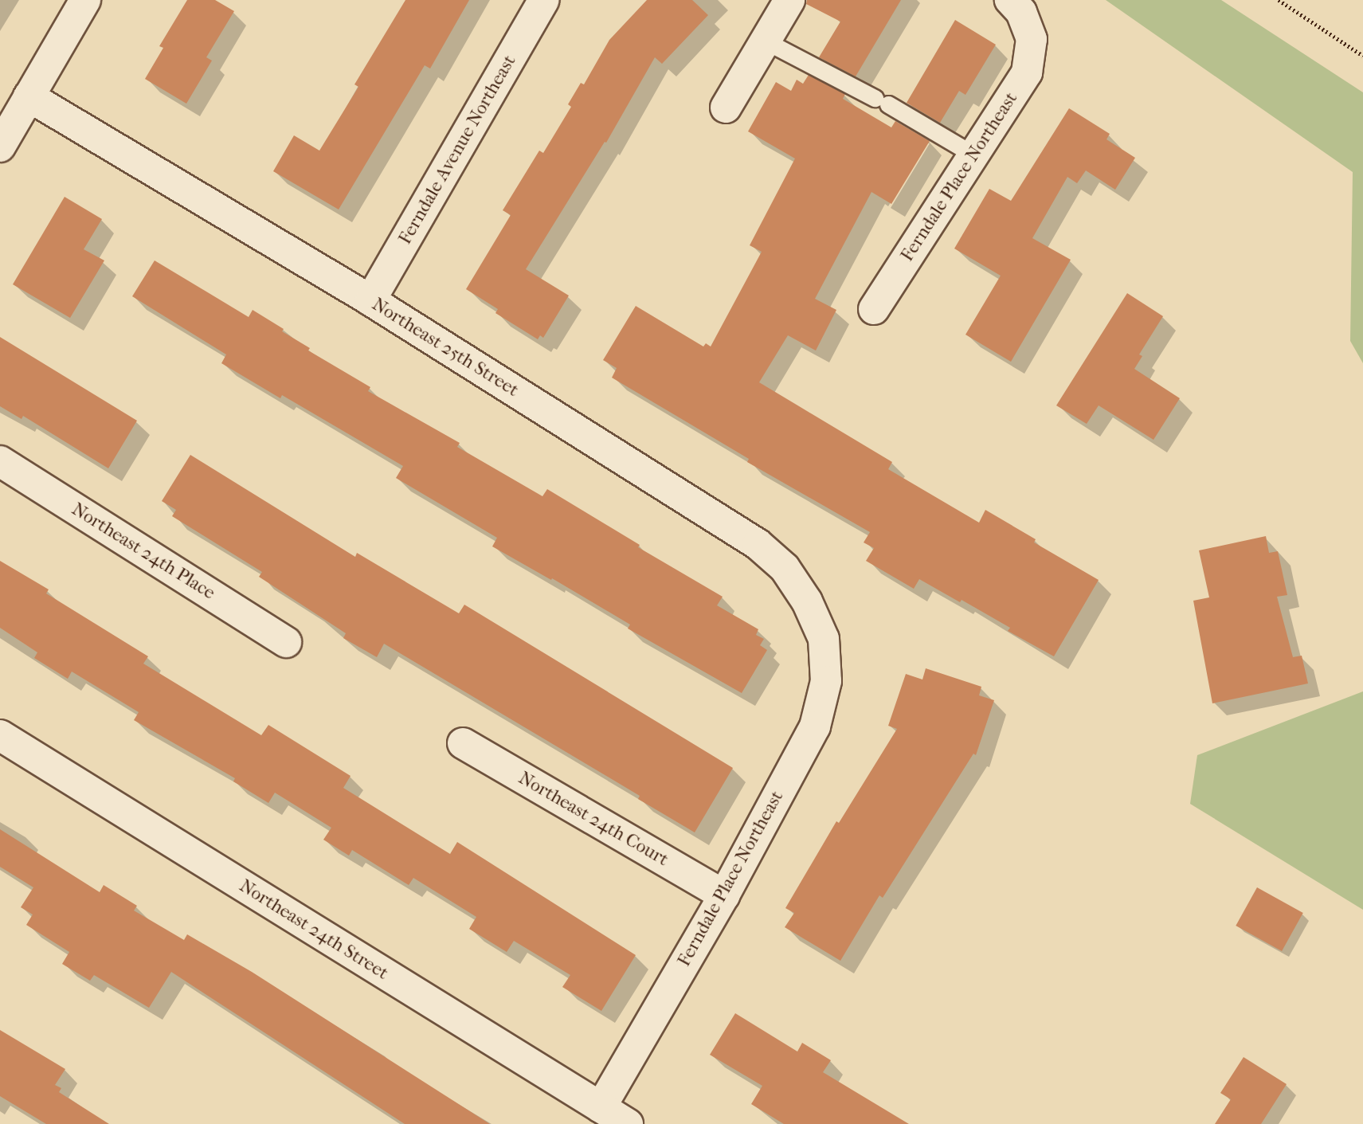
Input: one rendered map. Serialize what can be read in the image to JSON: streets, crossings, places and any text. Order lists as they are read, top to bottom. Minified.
{"streets":{"street":["Ferndale Avenue Northeast","Ferndale Place Northeast","Northeast 25th Street","Northeast 24th Place","Northeast 24th Court","Northeast 24th Street"]},"crossings":[["Ferndale Avenue Northeast","Northeast 25th Street"],["Ferndale Place Northeast","Northeast 25th Street"],["Ferndale Place Northeast","Northeast 24th Court"],["Ferndale Place Northeast","Northeast 24th Street"]]}
